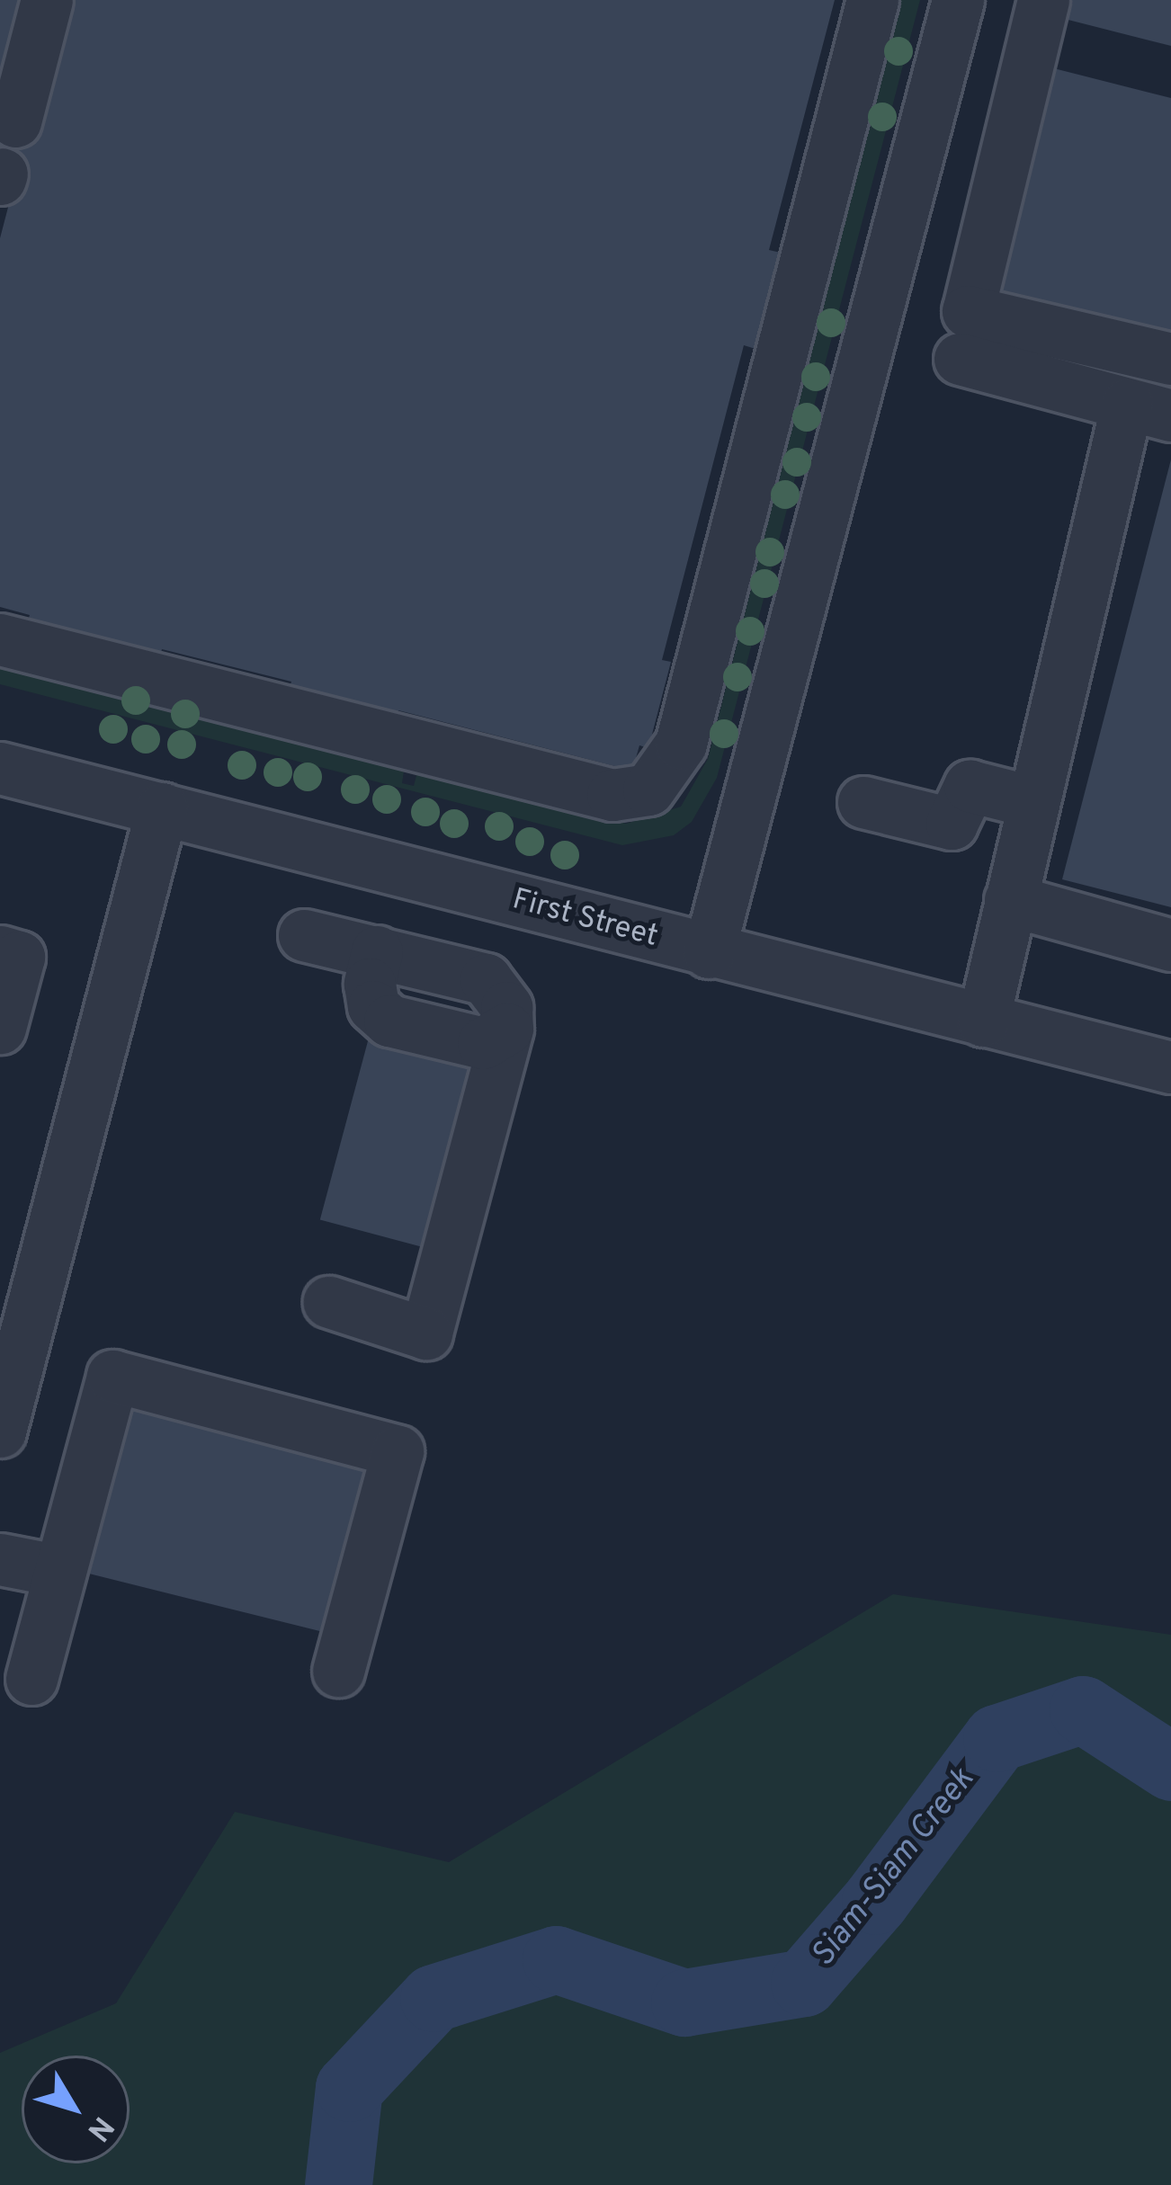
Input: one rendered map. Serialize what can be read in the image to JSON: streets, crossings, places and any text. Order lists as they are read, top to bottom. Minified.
{"streets":{"street":["First Street"]},"water":["Siam-Siam Creek"],"north":"bottom right"}
